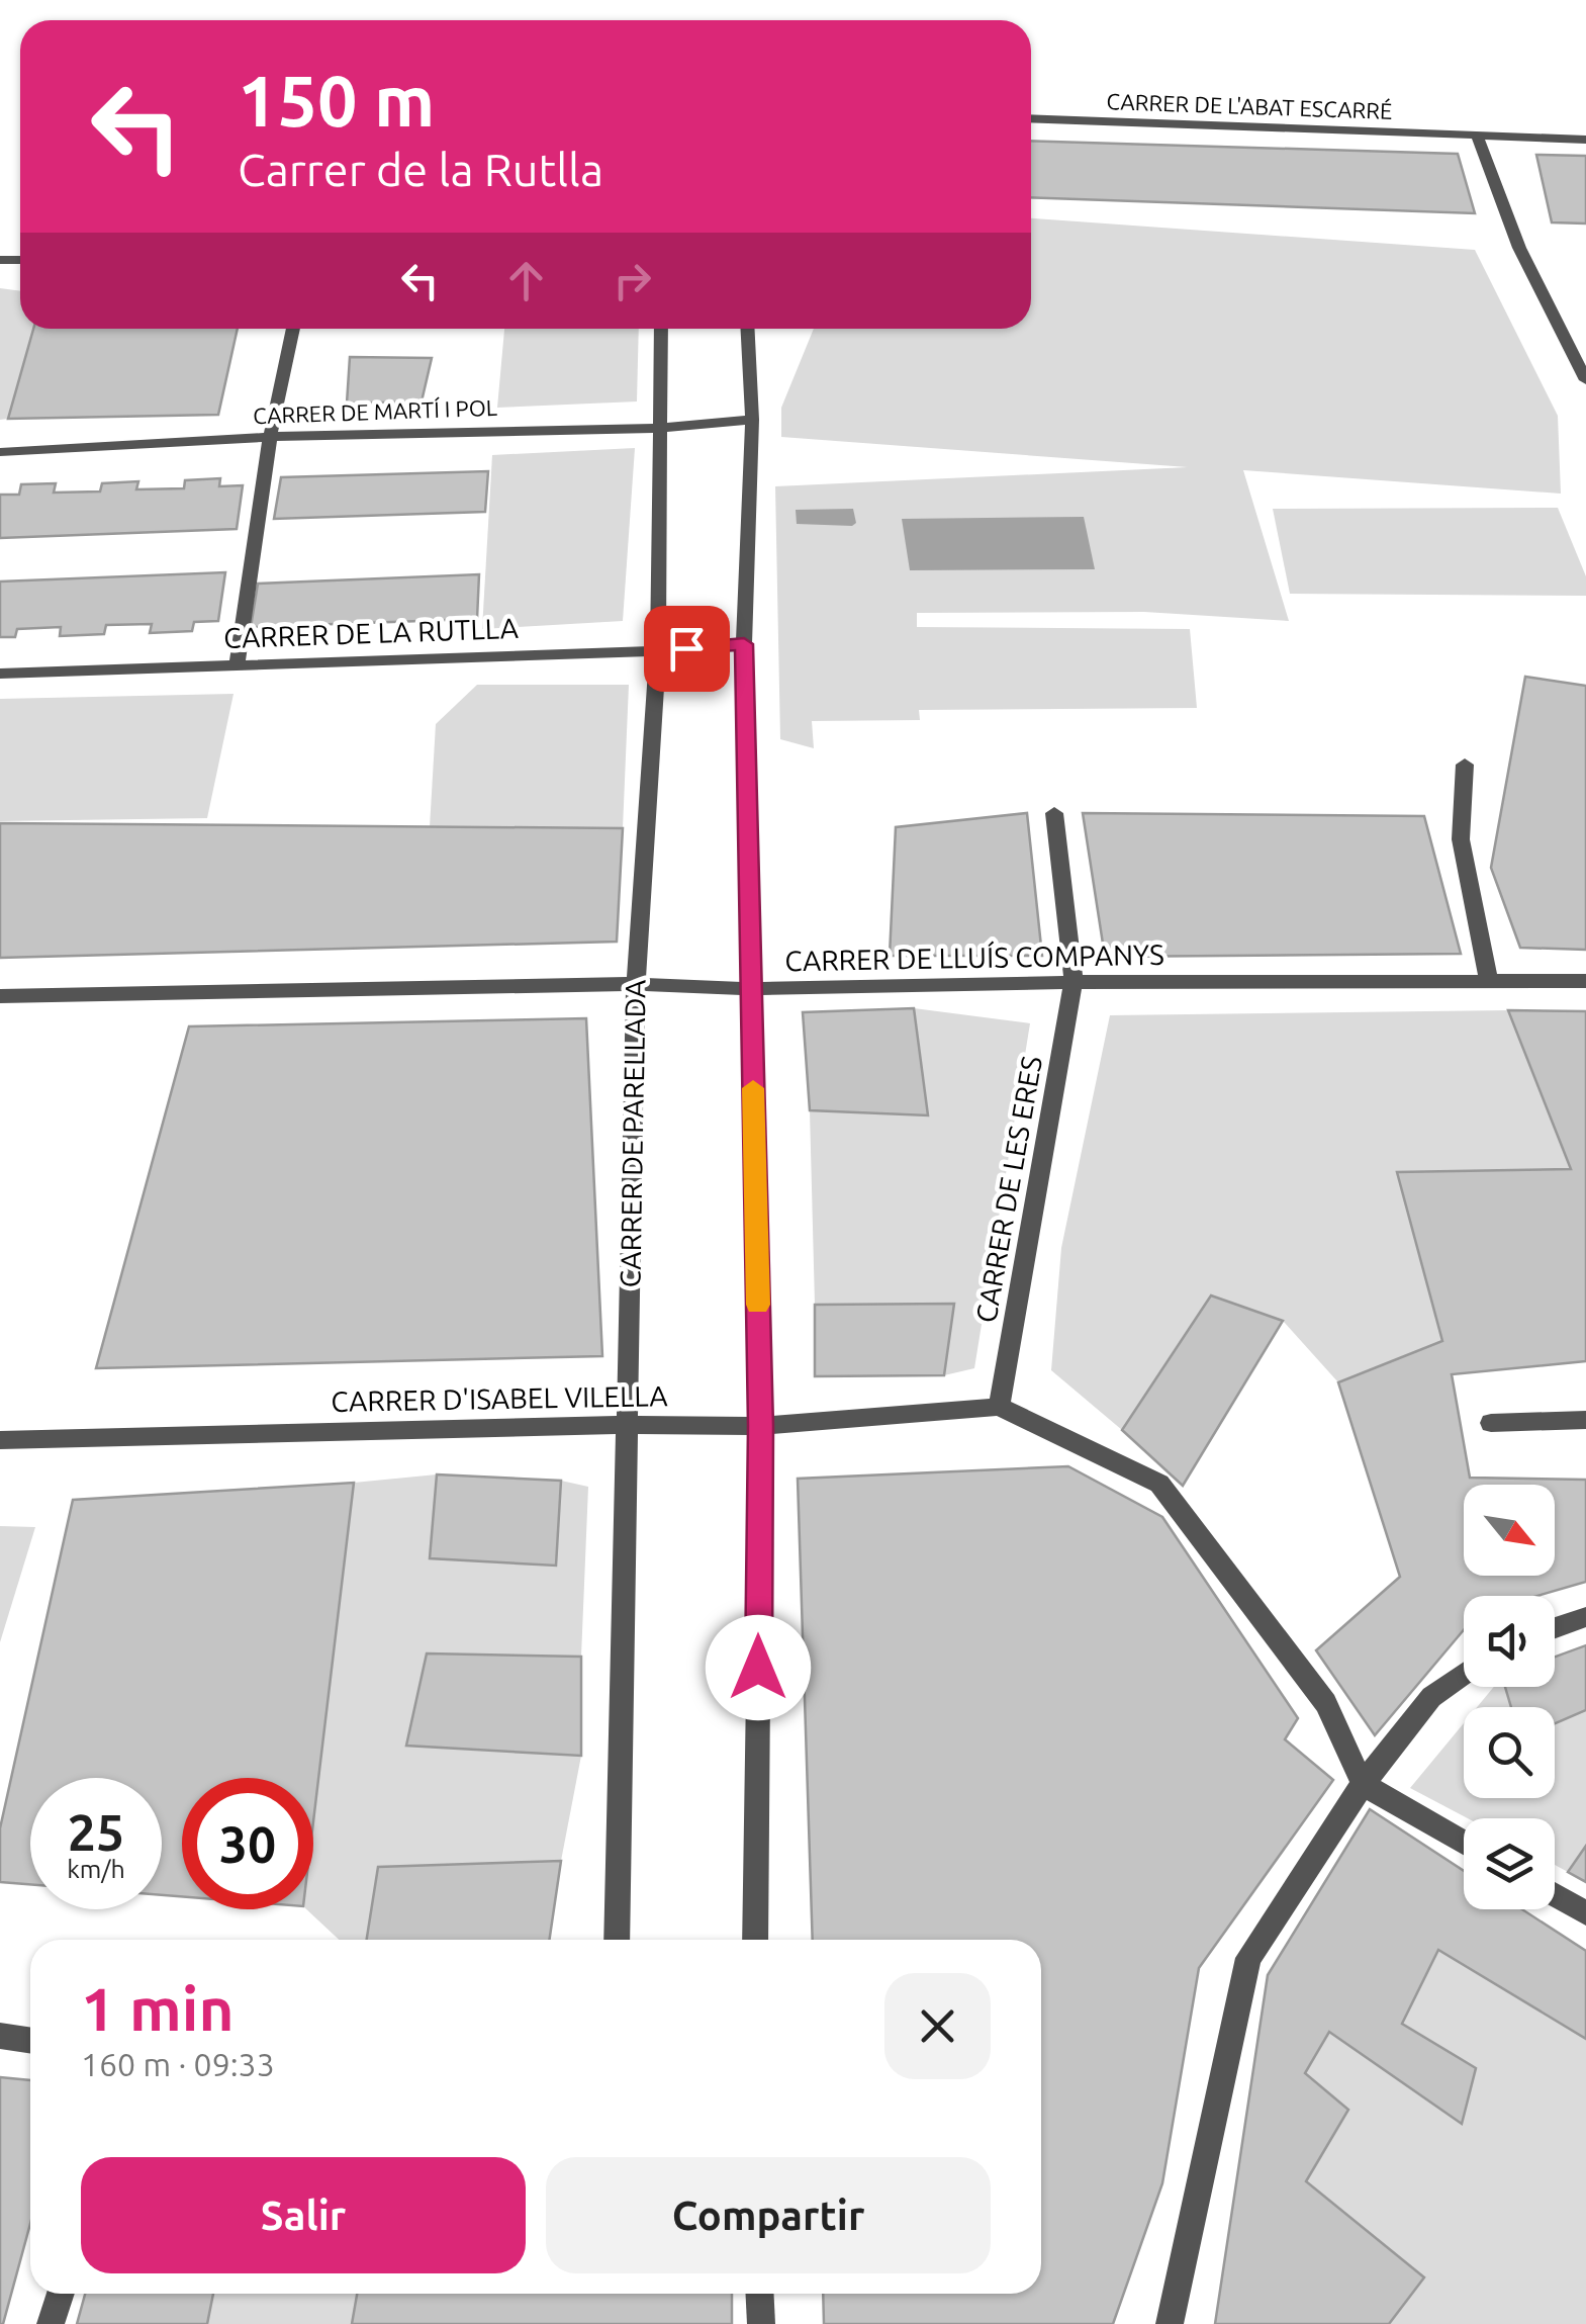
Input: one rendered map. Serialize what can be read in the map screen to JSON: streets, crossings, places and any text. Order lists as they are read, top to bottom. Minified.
{"streets":{"street":["CARRER DE L'ABAT ESCARRÉ","CARRER DE MARTÍ I POL","CARRER DE LA RUTLLA","CARRER DE LLUÍS COMPANYS","CARRER DE PARELLADA","CARRER DE LES ERES","CARRER D'ISABEL VILELLA"]},"crossings":[["CARRER DE MARTÍ I POL","CARRER DE PARELLADA"],["CARRER DE LA RUTLLA","CARRER DE PARELLADA"],["CARRER DE LLUÍS COMPANYS","CARRER DE PARELLADA"],["CARRER DE LLUÍS COMPANYS","CARRER DE LES ERES"],["CARRER DE PARELLADA","CARRER D'ISABEL VILELLA"],["CARRER DE LES ERES","CARRER D'ISABEL VILELLA"]],"north":"bottom right","page":{"turn":["150 m","Carrer de la Rutlla"],"speed":"25 km/h","limit":"30","heading":["1 min","160 m · 09:33"],"buttons":["Salir","Compartir"]}}
